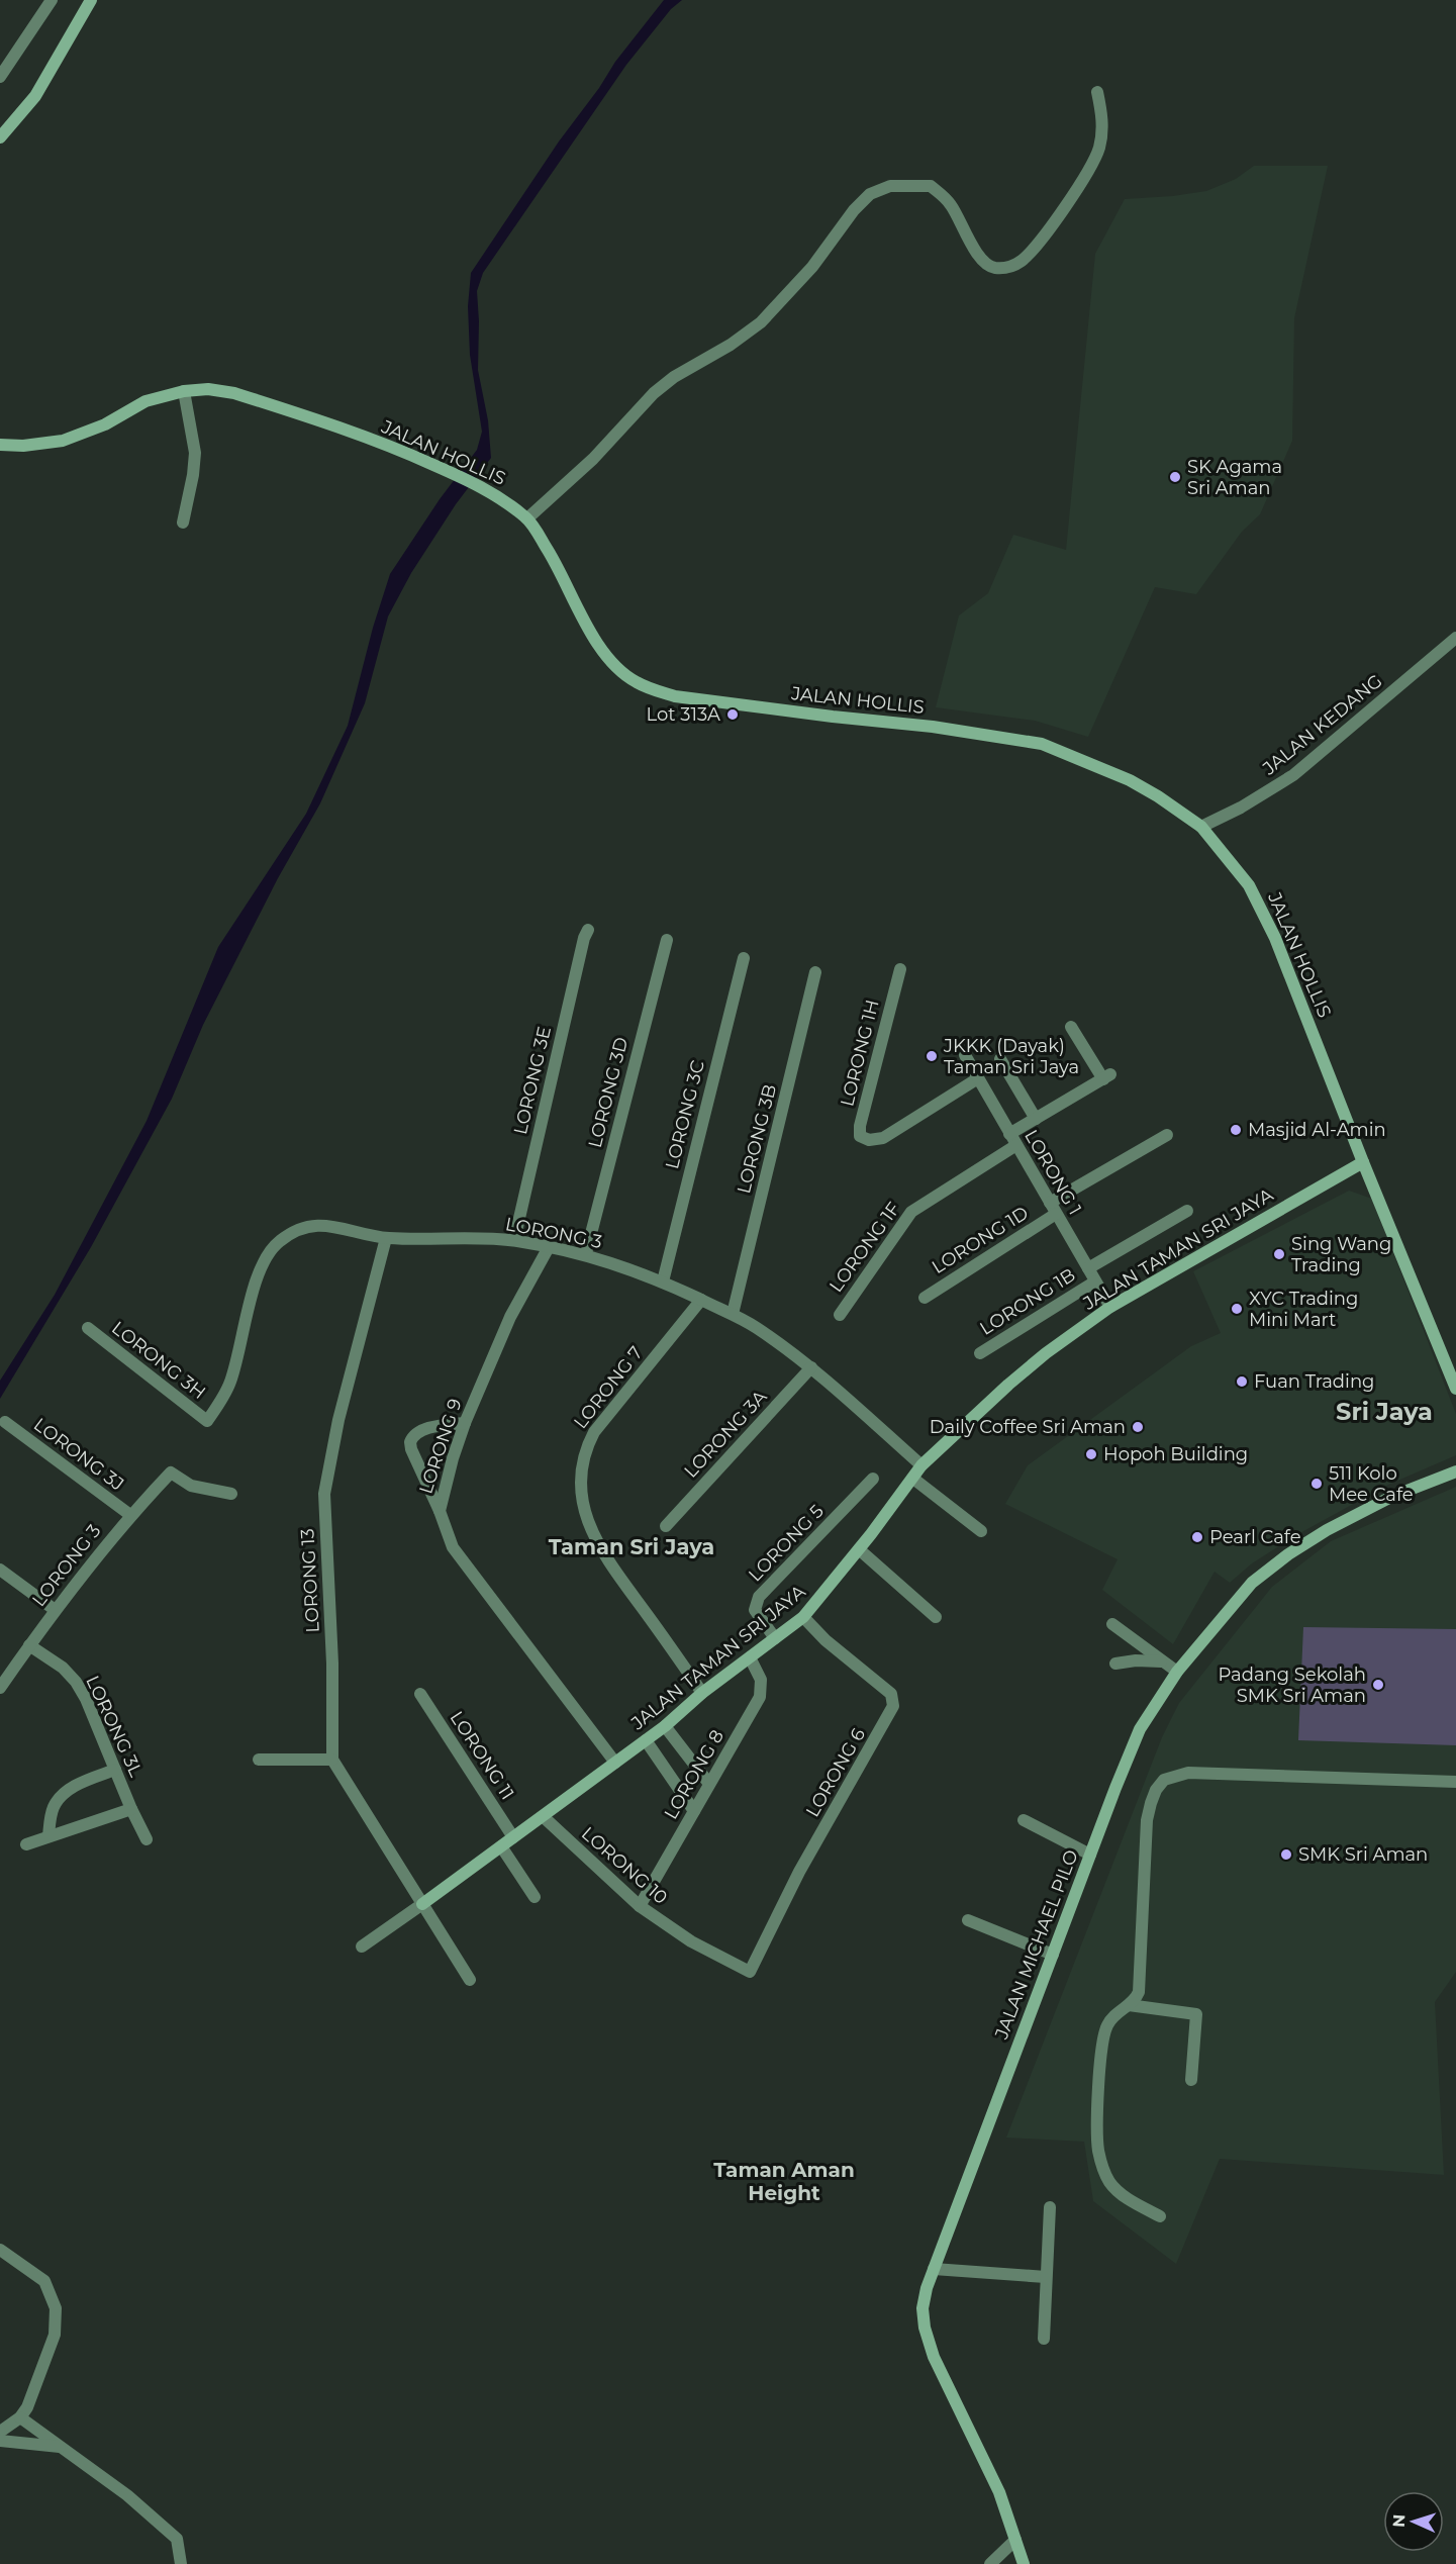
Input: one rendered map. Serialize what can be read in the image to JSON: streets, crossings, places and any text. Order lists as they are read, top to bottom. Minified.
{"streets":{"street":["JALAN HOLLIS","JALAN KEDANG","LORONG 1H","LORONG 3E","LORONG 3D","LORONG 3C","LORONG 3B","LORONG 1","LORONG 3","LORONG 1D","LORONG 1F","JALAN TAMAN SRI JAYA","LORONG 1B","LORONG 3H","LORONG 7","LORONG 3A","LORONG 9","LORONG 3J","LORONG 5","LORONG 13","LORONG 3L","LORONG 11","LORONG 6","LORONG 8","LORONG 10","JALAN MICHAEL PILO"]},"crossings":[["JALAN HOLLIS","JALAN KEDANG"],["JALAN HOLLIS","JALAN TAMAN SRI JAYA"],["LORONG 1H","LORONG 1"],["LORONG 3E","LORONG 3"],["LORONG 3D","LORONG 3"],["LORONG 3C","LORONG 3"],["LORONG 3B","LORONG 3"],["LORONG 1","LORONG 1D"],["LORONG 1","LORONG 1F"],["LORONG 1","JALAN TAMAN SRI JAYA"],["LORONG 1","LORONG 1B"],["LORONG 3","JALAN TAMAN SRI JAYA"],["LORONG 3","LORONG 3H"],["LORONG 3","LORONG 7"],["LORONG 3","LORONG 3A"],["LORONG 3","LORONG 9"],["LORONG 3","LORONG 3J"],["LORONG 3","LORONG 13"],["LORONG 3","LORONG 3L"],["JALAN TAMAN SRI JAYA","LORONG 7"],["JALAN TAMAN SRI JAYA","LORONG 9"],["JALAN TAMAN SRI JAYA","LORONG 5"],["JALAN TAMAN SRI JAYA","LORONG 11"],["JALAN TAMAN SRI JAYA","LORONG 6"],["JALAN TAMAN SRI JAYA","LORONG 8"],["JALAN TAMAN SRI JAYA","LORONG 10"],["LORONG 6","LORONG 10"],["LORONG 8","LORONG 10"]],"districts":["Sri Jaya","Taman Sri Jaya","Taman Aman Height"],"places":["SK Agama Sri Aman","Lot 313A","JKKK (Dayak) Taman Sri Jaya","Masjid Al-Amin","Sing Wang Trading","XYC Trading Mini Mart","Fuan Trading","Daily Coffee Sri Aman","Hopoh Building","511 Kolo Mee Cafe","Pearl Cafe","Padang Sekolah SMK Sri Aman","SMK Sri Aman"],"north":"left"}
